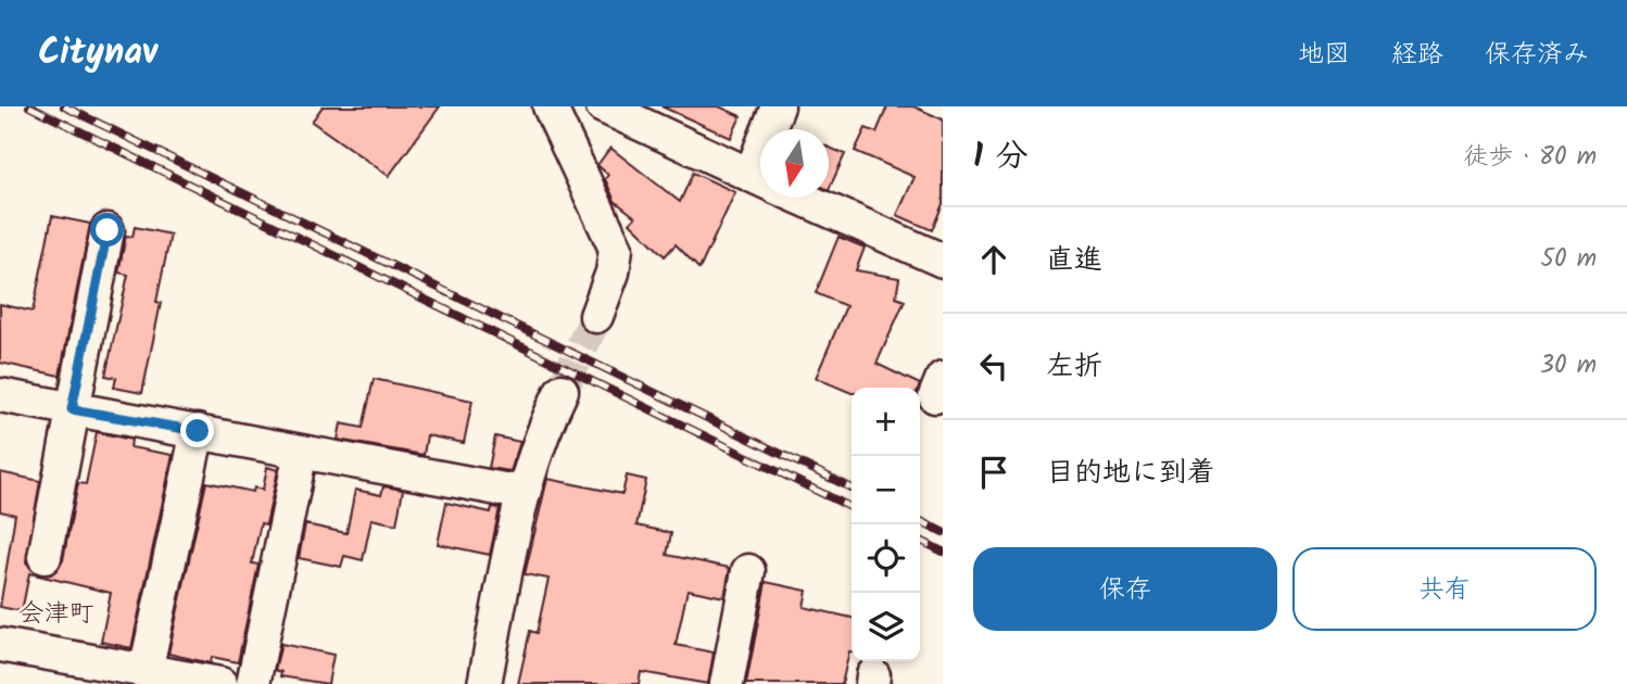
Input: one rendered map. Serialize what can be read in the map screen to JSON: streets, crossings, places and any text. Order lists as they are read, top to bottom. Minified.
{"districts":["会津町"],"north":"bottom","page":{"header":"Citynav","nav":["地図","経路","保存済み"],"heading":["1 分","徒歩 · 80 m"],"list":[["直進","50 m"],["左折","30 m"],"目的地に到着"],"map_buttons":["+","−"],"buttons":["保存","共有"]}}
